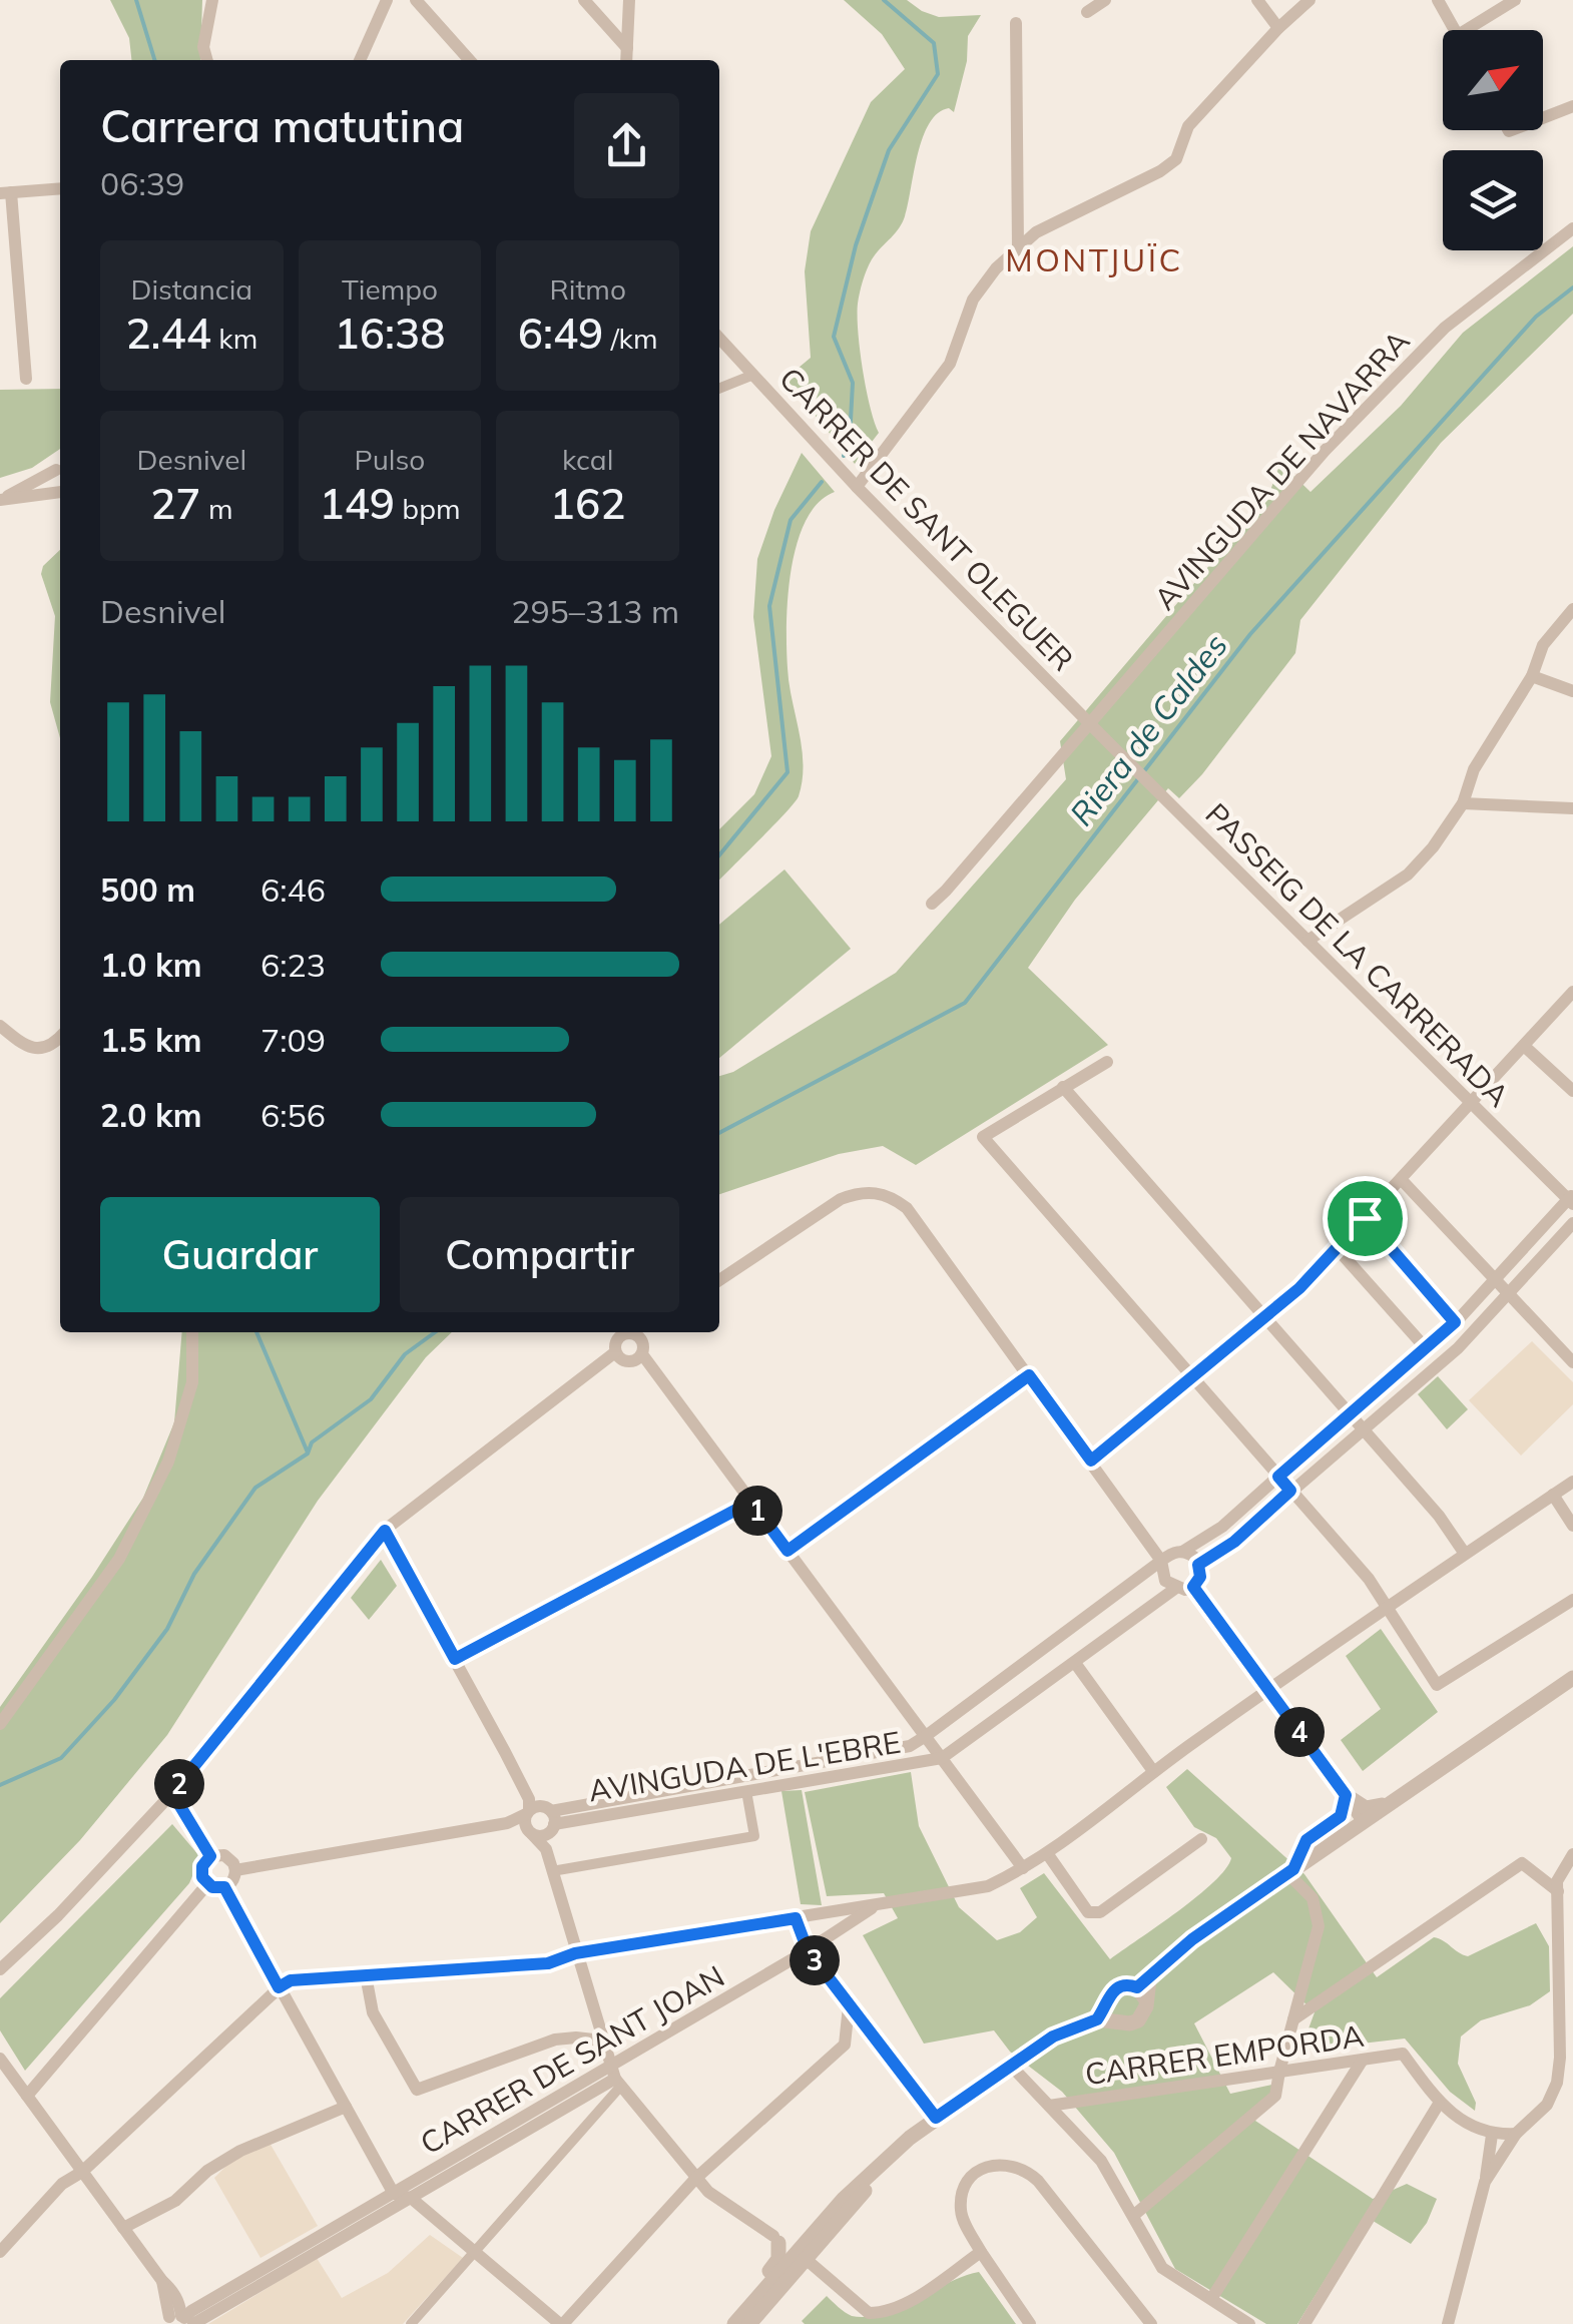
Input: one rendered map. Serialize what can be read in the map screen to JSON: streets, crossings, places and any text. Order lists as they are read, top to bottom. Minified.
{"streets":{"street":["AVINGUDA DE NAVARRA","CARRER DE SANT OLEGUER","PASSEIG DE LA CARRERADA","AVINGUDA DE L'EBRE","CARRER EMPORDA","CARRER DE SANT JOAN"]},"crossings":[["AVINGUDA DE NAVARRA","CARRER DE SANT OLEGUER"],["CARRER DE SANT OLEGUER","PASSEIG DE LA CARRERADA"]],"districts":["MONTJUÏC"],"water":["Riera de Caldes"],"north":"top right","page":{"heading":["Carrera matutina","06:39"],"stats":[["Distancia","2.44 km"],["Tiempo","16:38"],["Ritmo","6:49 /km"],["Desnivel","27 m"],["Pulso","149 bpm"],["kcal","162"]],"chart":["Desnivel","295–313 m"],"list":[{"name":"500 m","note":"6:46"},{"name":"1.0 km","note":"6:23"},{"name":"1.5 km","note":"7:09"},{"name":"2.0 km","note":"6:56"}],"buttons":["Guardar","Compartir"],"pins":["1","4","2","3"]}}
